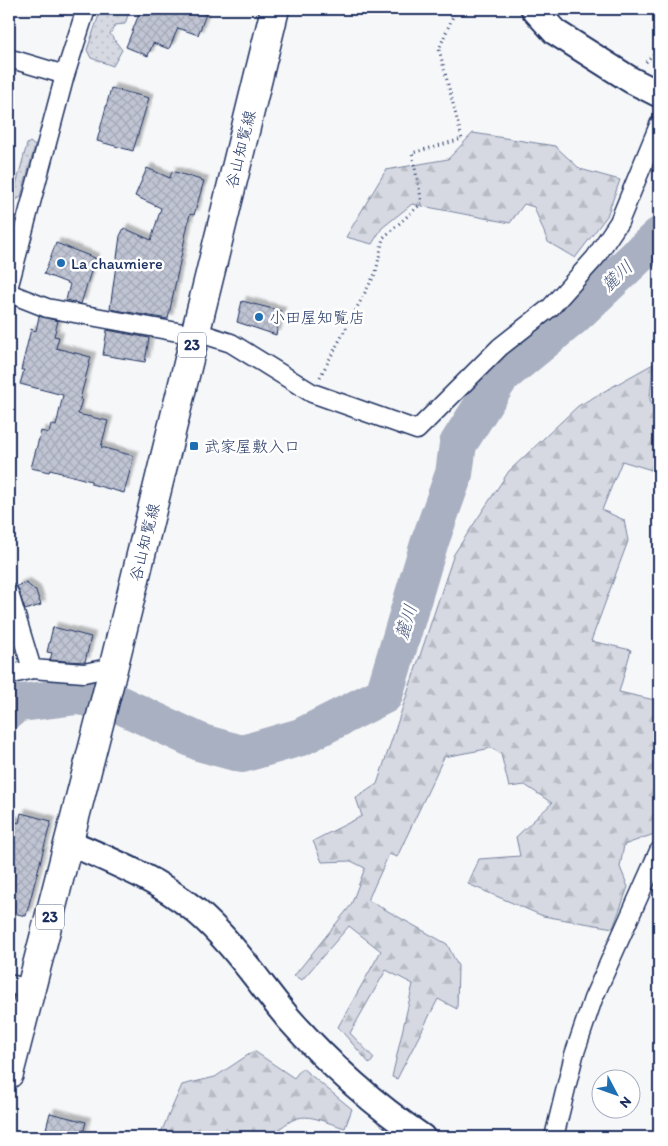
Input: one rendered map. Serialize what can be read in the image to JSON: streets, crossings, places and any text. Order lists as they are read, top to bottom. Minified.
{"streets":{"main road":["谷山知覧線","23"]},"water":["麓川"],"places":{"other":["La chaumiere","小田屋知覧店"],"transit":["武家屋敷入口"]},"north":"bottom right"}
